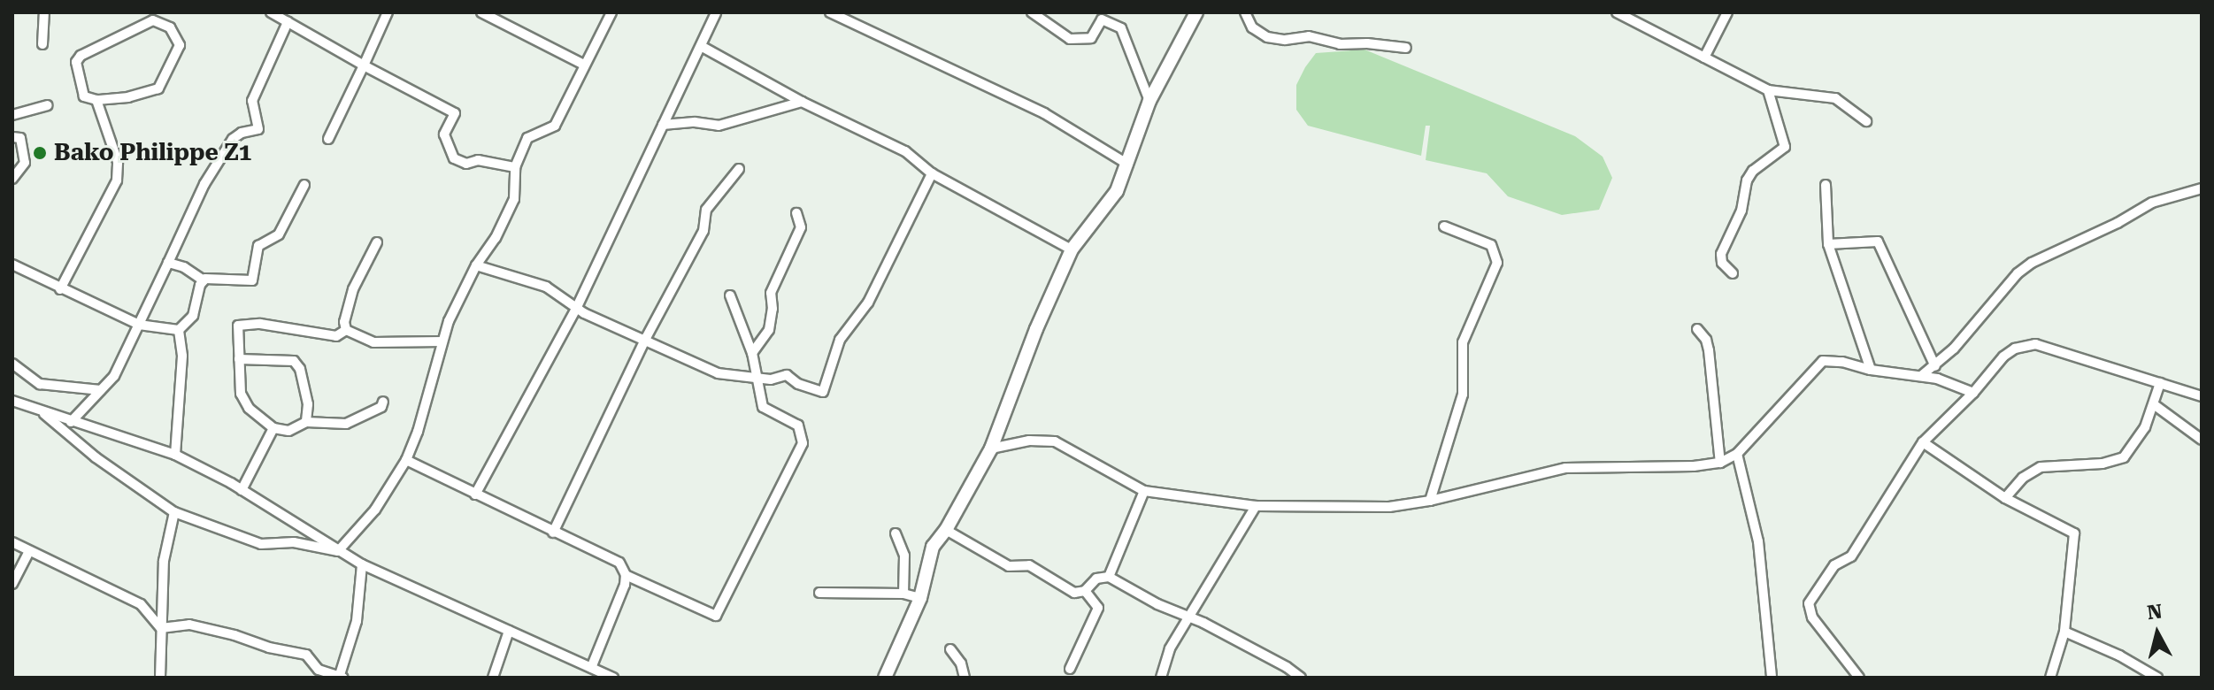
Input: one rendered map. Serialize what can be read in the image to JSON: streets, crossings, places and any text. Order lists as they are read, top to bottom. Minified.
{"places":["Bako Philippe Z1"],"north":"top"}
